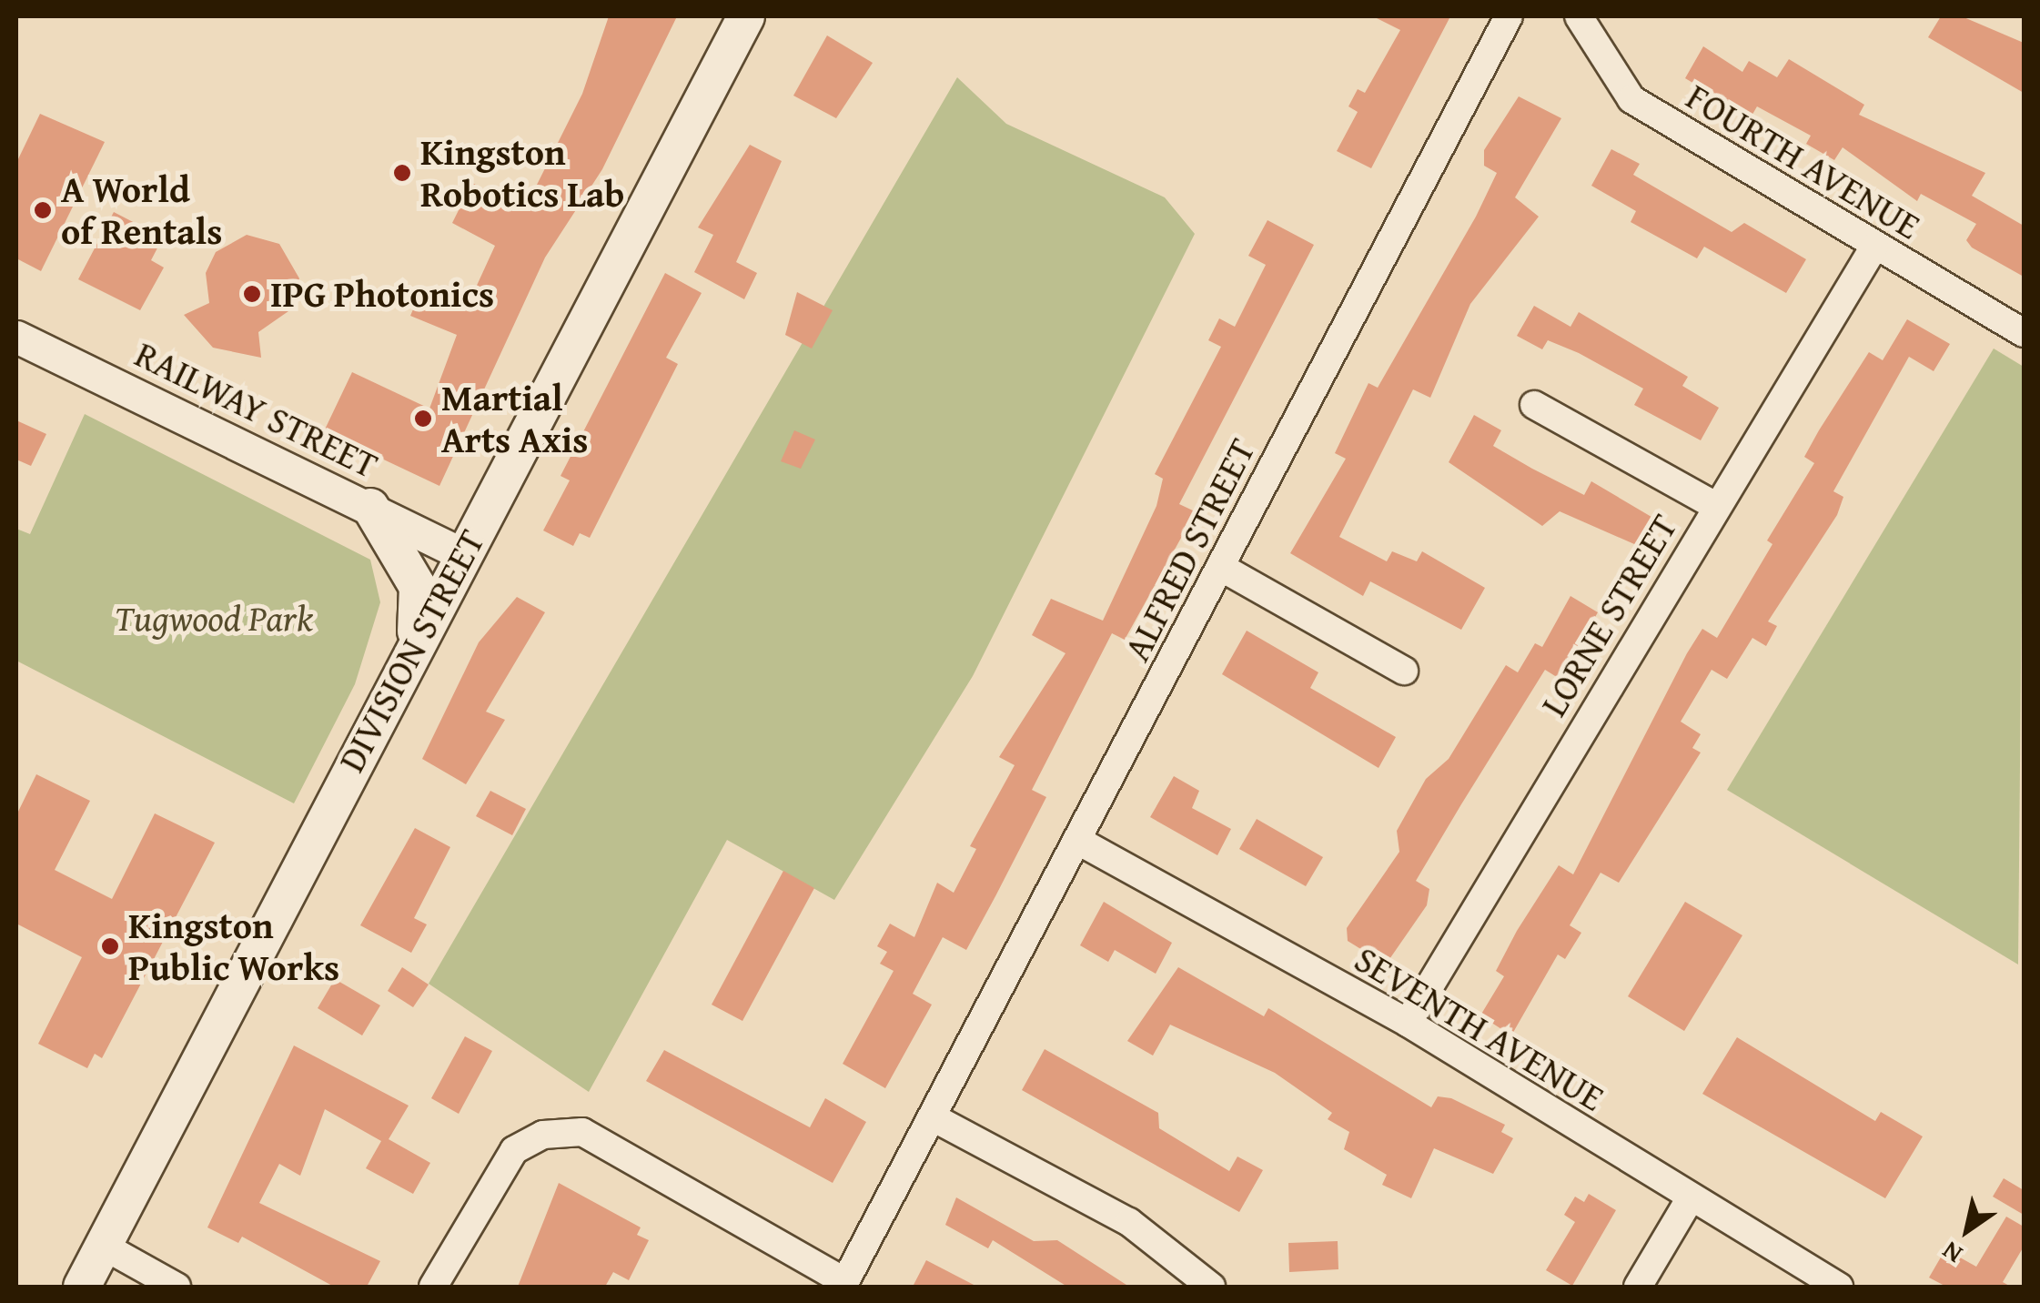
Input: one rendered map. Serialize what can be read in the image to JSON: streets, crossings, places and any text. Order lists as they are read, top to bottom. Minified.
{"streets":{"main road":["DIVISION STREET"],"street":["FOURTH AVENUE","RAILWAY STREET","ALFRED STREET","LORNE STREET","SEVENTH AVENUE"]},"crossings":[["FOURTH AVENUE","LORNE STREET"],["RAILWAY STREET","DIVISION STREET"],["ALFRED STREET","SEVENTH AVENUE"],["LORNE STREET","SEVENTH AVENUE"]],"parks":["Tugwood Park"],"places":["Kingston Robotics Lab","A World of Rentals","IPG Photonics","Martial Arts Axis","Kingston Public Works"],"north":"bottom left"}
